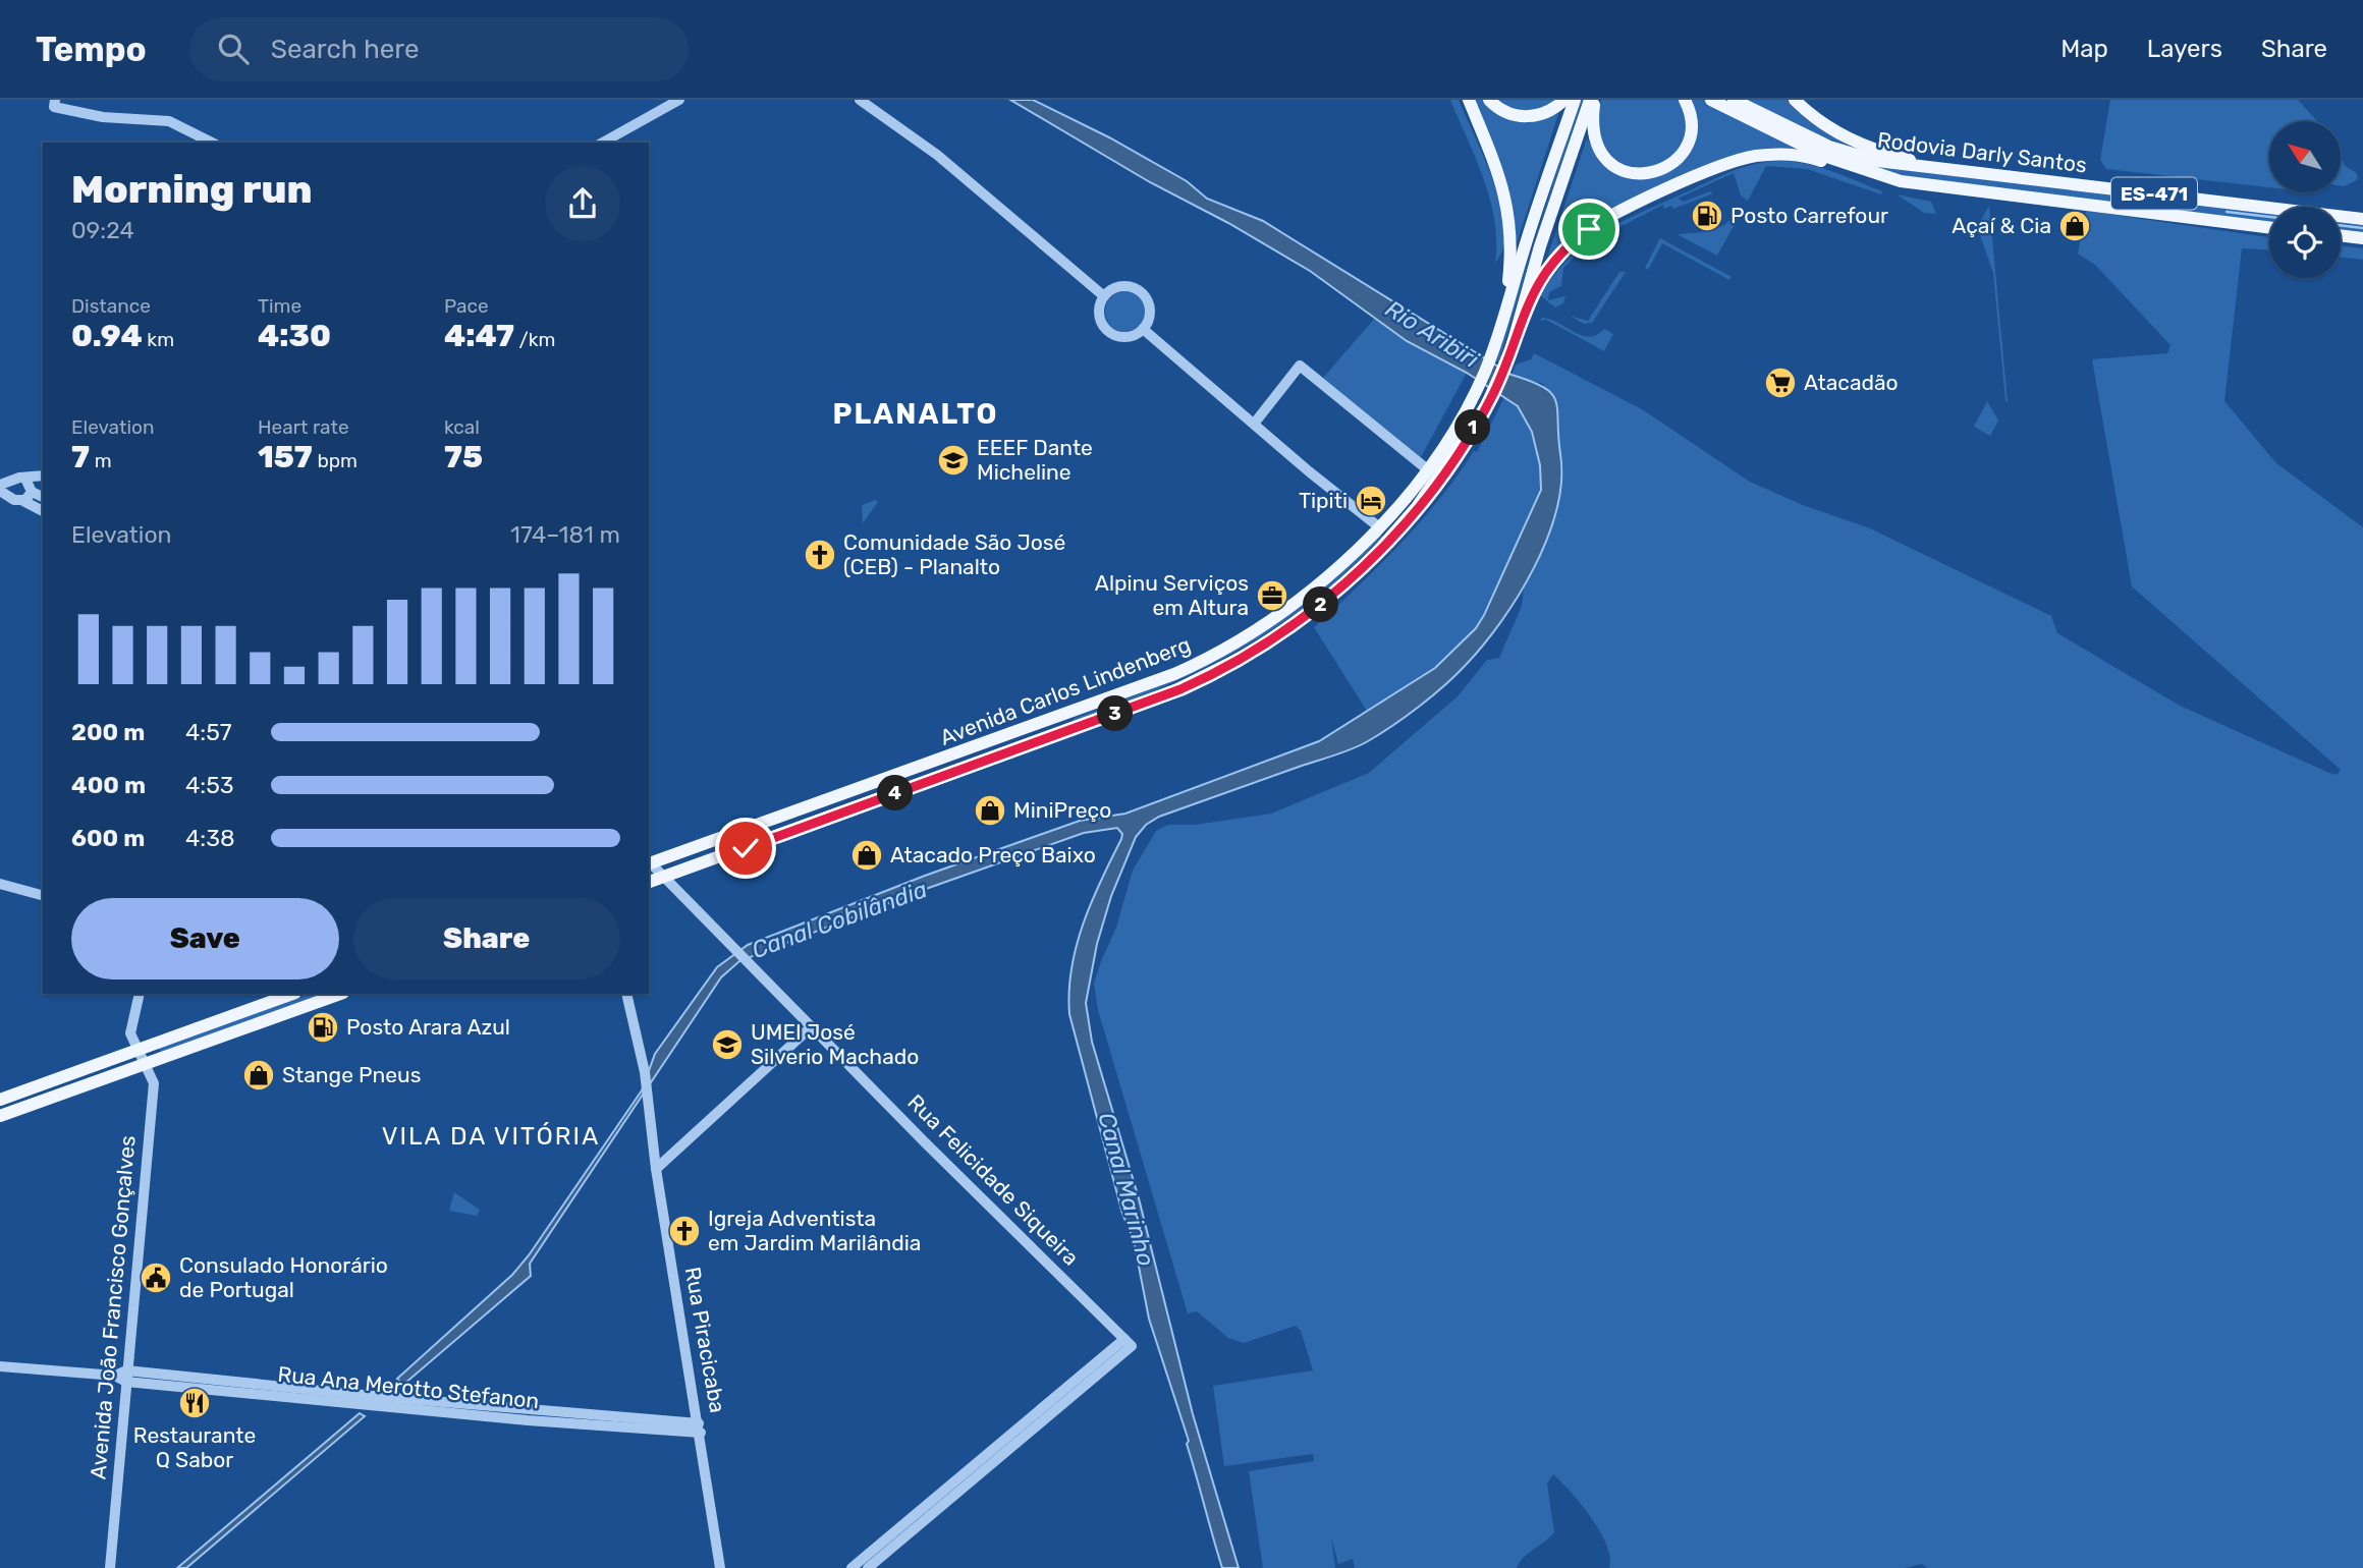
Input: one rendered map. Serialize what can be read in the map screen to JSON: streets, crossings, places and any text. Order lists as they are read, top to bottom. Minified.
{"streets":{"main road":["Rodovia Darly Santos","ES-471","Avenida Carlos Lindenberg"],"street":["Rua Felicidade Siqueira","Avenida João Francisco Gonçalves","Rua Piracicaba","Rua Ana Merotto Stefanon"]},"crossings":[["Rodovia Darly Santos","ES-471"],["Avenida Carlos Lindenberg","Rua Felicidade Siqueira"],["Avenida João Francisco Gonçalves","Rua Ana Merotto Stefanon"],["Rua Piracicaba","Rua Ana Merotto Stefanon"]],"districts":["PLANALTO","VILA DA VITÓRIA"],"water":["Rio Aribiri","Canal Cobilândia","Canal Marinho"],"places":{"fuel station":["Posto Carrefour","Posto Arara Azul"],"shop":["Açaí & Cia","MiniPreço","Atacado Preço Baixo","Stange Pneus"],"supermarket":["Atacadão"],"school or university":["EEEF Dante Micheline","UMEI José Silverio Machado"],"hotel":["Tipiti"],"church":["Comunidade São José (CEB) - Planalto","Igreja Adventista em Jardim Marilândia"],"office":["Alpinu Serviços em Altura"],"public building":["Consulado Honorário de Portugal"],"restaurant":["Restaurante Q Sabor"]},"north":"top left","page":{"header":"Tempo","search":"Search here","nav":["Map","Layers","Share"],"heading":["Morning run","09:24"],"stats":[["Distance","0.94 km"],["Time","4:30"],["Pace","4:47 /km"],["Elevation","7 m"],["Heart rate","157 bpm"],["kcal","75"]],"pins":["1","2","3","4"],"chart":["Elevation","174–181 m"],"list":[{"name":"200 m","note":"4:57"},{"name":"400 m","note":"4:53"},{"name":"600 m","note":"4:38"}],"buttons":["Save","Share"]}}
